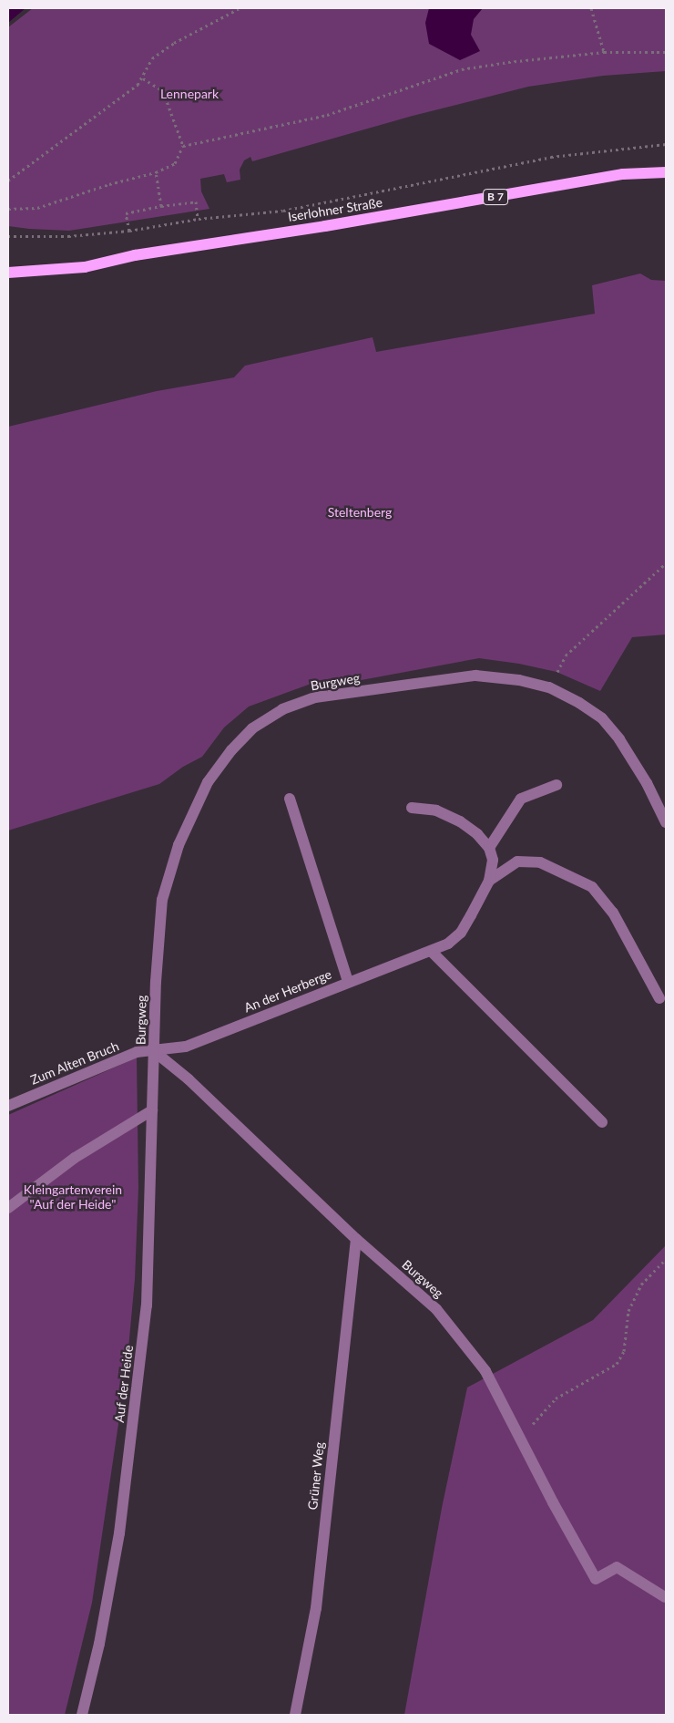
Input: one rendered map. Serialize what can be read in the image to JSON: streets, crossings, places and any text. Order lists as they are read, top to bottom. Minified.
{"streets":{"main road":["B 7","Iserlohner Straße"],"street":["Burgweg","An der Herberge","Zum Alten Bruch","Auf der Heide","Grüner Weg"]},"crossings":[["Burgweg","An der Herberge"],["Burgweg","Zum Alten Bruch"],["Burgweg","Auf der Heide"],["Burgweg","Grüner Weg"],["An der Herberge","Zum Alten Bruch"],["An der Herberge","Auf der Heide"],["Zum Alten Bruch","Auf der Heide"]],"parks":["Lennepark","Steltenberg","Kleingartenverein \"Auf der Heide\""]}
